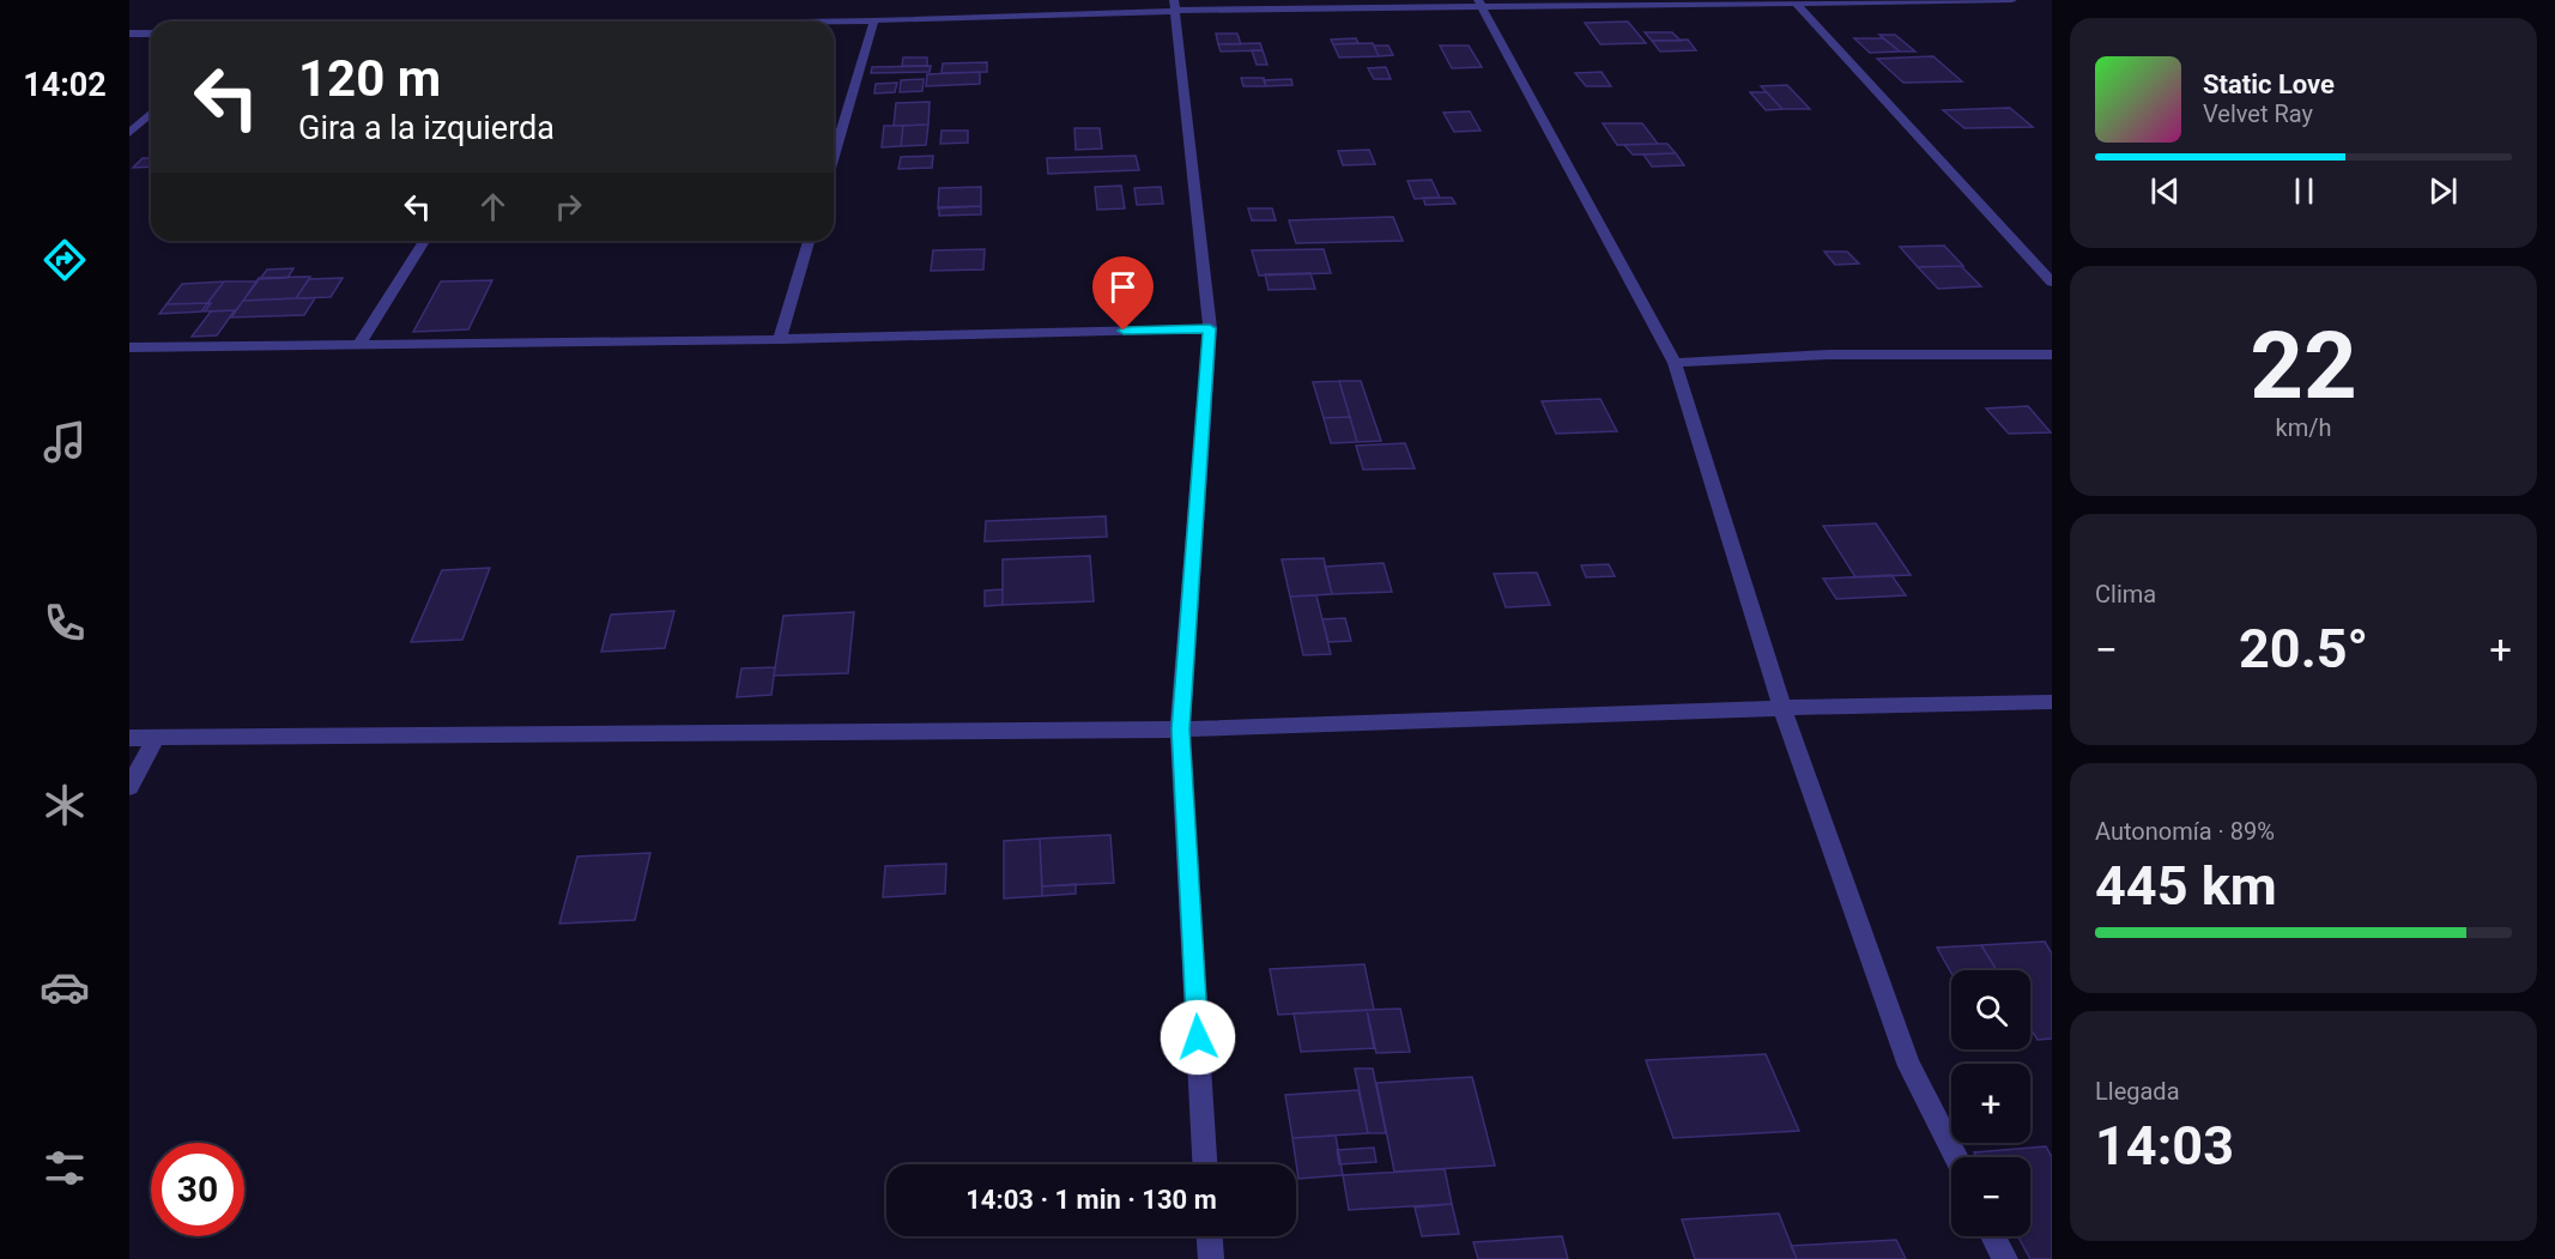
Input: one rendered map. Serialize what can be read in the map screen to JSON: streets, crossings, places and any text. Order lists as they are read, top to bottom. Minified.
{"page":{"tabs":"14:02","turn":["120 m","Gira a la izquierda"],"song":["Static Love","Velvet Ray"],"tile":[["22","km/h"],"Clima",["Autonomía · 89%","445 km"],["Llegada","14:03"]],"heat":["−","20.5°","+"],"map_buttons":["+","−"],"limit":"30","trip":"14:03 · 1 min · 130 m"}}
